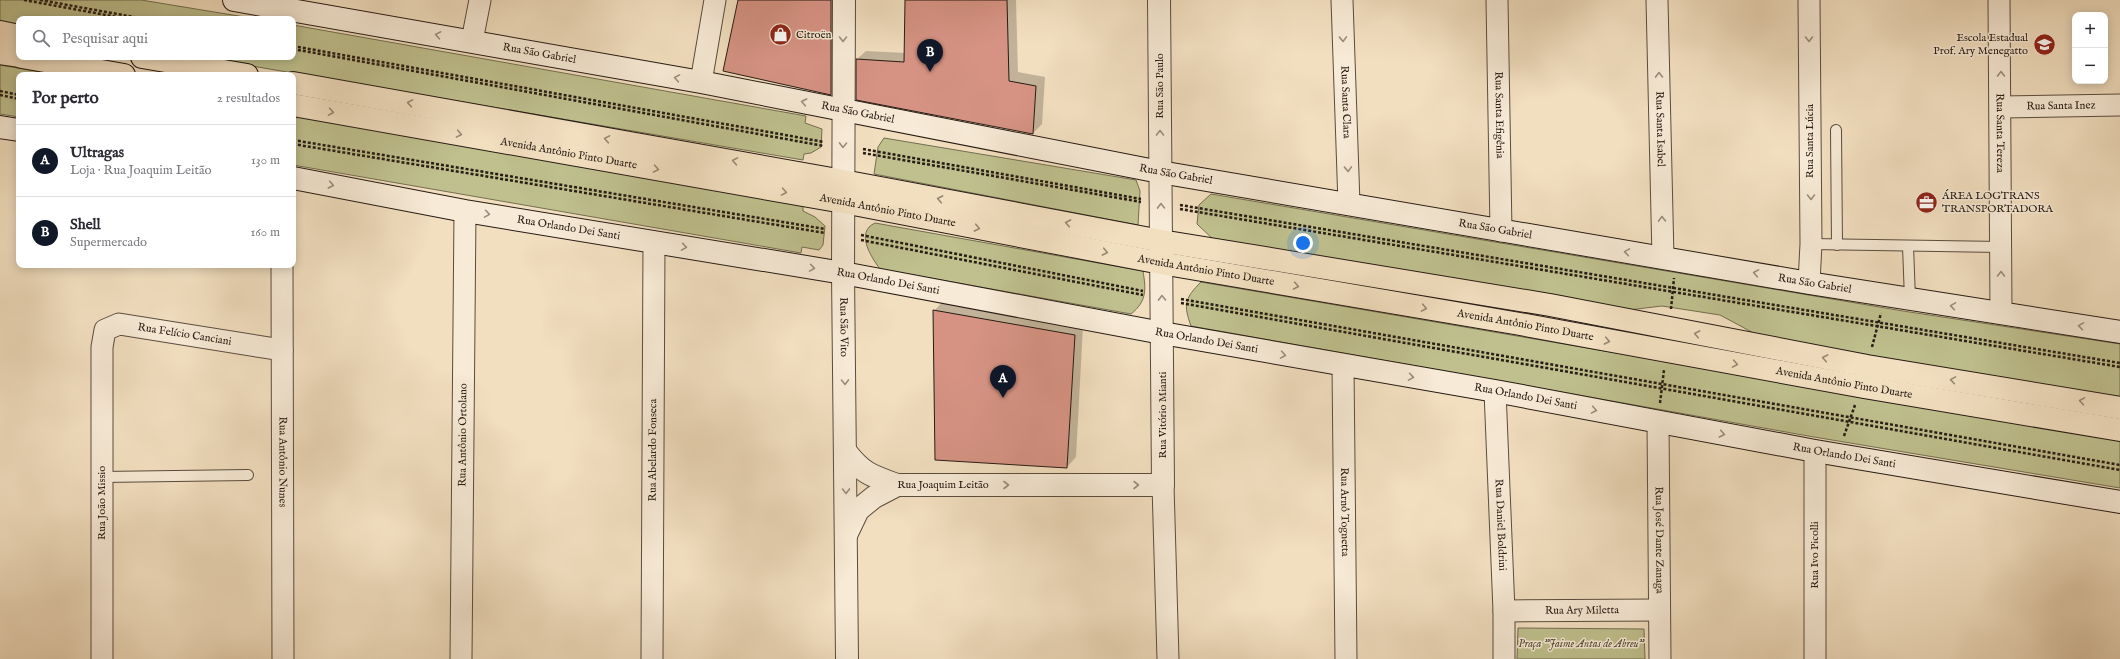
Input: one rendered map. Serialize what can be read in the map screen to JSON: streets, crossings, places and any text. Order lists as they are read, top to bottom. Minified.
{"streets":{"main road":["Rua São Gabriel","Rua São Paulo","Avenida Antônio Pinto Duarte","Rua Orlando Dei Santi","Rua São Vito","Rua Vitório Mianti","Rua Joaquim Leitão"],"street":["Rua Santa Clara","Rua Santa Inez","Rua Santa Efigênia","Rua Santa Isabel","Rua Santa Tereza","Rua Santa Lúcia","Rua Felício Canciani","Rua Antônio Ortolano","Rua Abelardo Fonseca","Rua Antônio Nunes","Rua João Missio","Rua Arnô Tognetta","Rua Daniel Boldrini","Rua José Dante Zanaga","Rua Ivo Picolli","Rua Ary Miletta"]},"crossings":[["Rua São Gabriel","Rua São Paulo"],["Rua São Gabriel","Rua Santa Clara"],["Rua São Gabriel","Rua Santa Efigênia"],["Rua São Gabriel","Rua Santa Isabel"],["Rua São Gabriel","Rua Santa Tereza"],["Rua São Gabriel","Rua Santa Lúcia"],["Rua São Gabriel","Rua São Vito"],["Rua São Gabriel","Rua Vitório Mianti"],["Rua São Paulo","Rua Vitório Mianti"],["Rua Santa Inez","Rua Santa Tereza"],["Avenida Antônio Pinto Duarte","Rua São Vito"],["Avenida Antônio Pinto Duarte","Rua Vitório Mianti"],["Rua Orlando Dei Santi","Rua São Vito"],["Rua Orlando Dei Santi","Rua Vitório Mianti"],["Rua Orlando Dei Santi","Rua Antônio Ortolano"],["Rua Orlando Dei Santi","Rua Abelardo Fonseca"],["Rua Orlando Dei Santi","Rua Arnô Tognetta"],["Rua Orlando Dei Santi","Rua Daniel Boldrini"],["Rua Orlando Dei Santi","Rua José Dante Zanaga"],["Rua Orlando Dei Santi","Rua Ivo Picolli"],["Rua São Vito","Rua Joaquim Leitão"],["Rua Felício Canciani","Rua Antônio Nunes"],["Rua Felício Canciani","Rua João Missio"],["Rua Vitório Mianti","Rua Joaquim Leitão"],["Rua Daniel Boldrini","Rua Ary Miletta"],["Rua José Dante Zanaga","Rua Ary Miletta"]],"one_way":["Rua São Gabriel","Rua São Paulo","Rua Santa Clara","Rua Santa Isabel","Rua Santa Tereza","Rua Santa Lúcia","Rua Orlando Dei Santi","Rua São Vito","Rua Joaquim Leitão"],"parks":["Praça \"Jaime Antas de Abreu\""],"places":{"shop":["Citroën"],"school or university":["Escola Estadual Prof. Ary Menegatto"],"office":["ÁREA LOGTRANS TRANSPORTADORA"]},"page":{"map_buttons":["+","−"],"search":"Pesquisar aqui","pins":["B","A"],"heading":["Por perto","2 resultados"],"list":[{"mark":"A","name":"Ultragas","note":"Loja · Rua Joaquim Leitão","value":"130 m"},{"mark":"B","name":"Shell","note":"Supermercado","value":"160 m"}]}}
